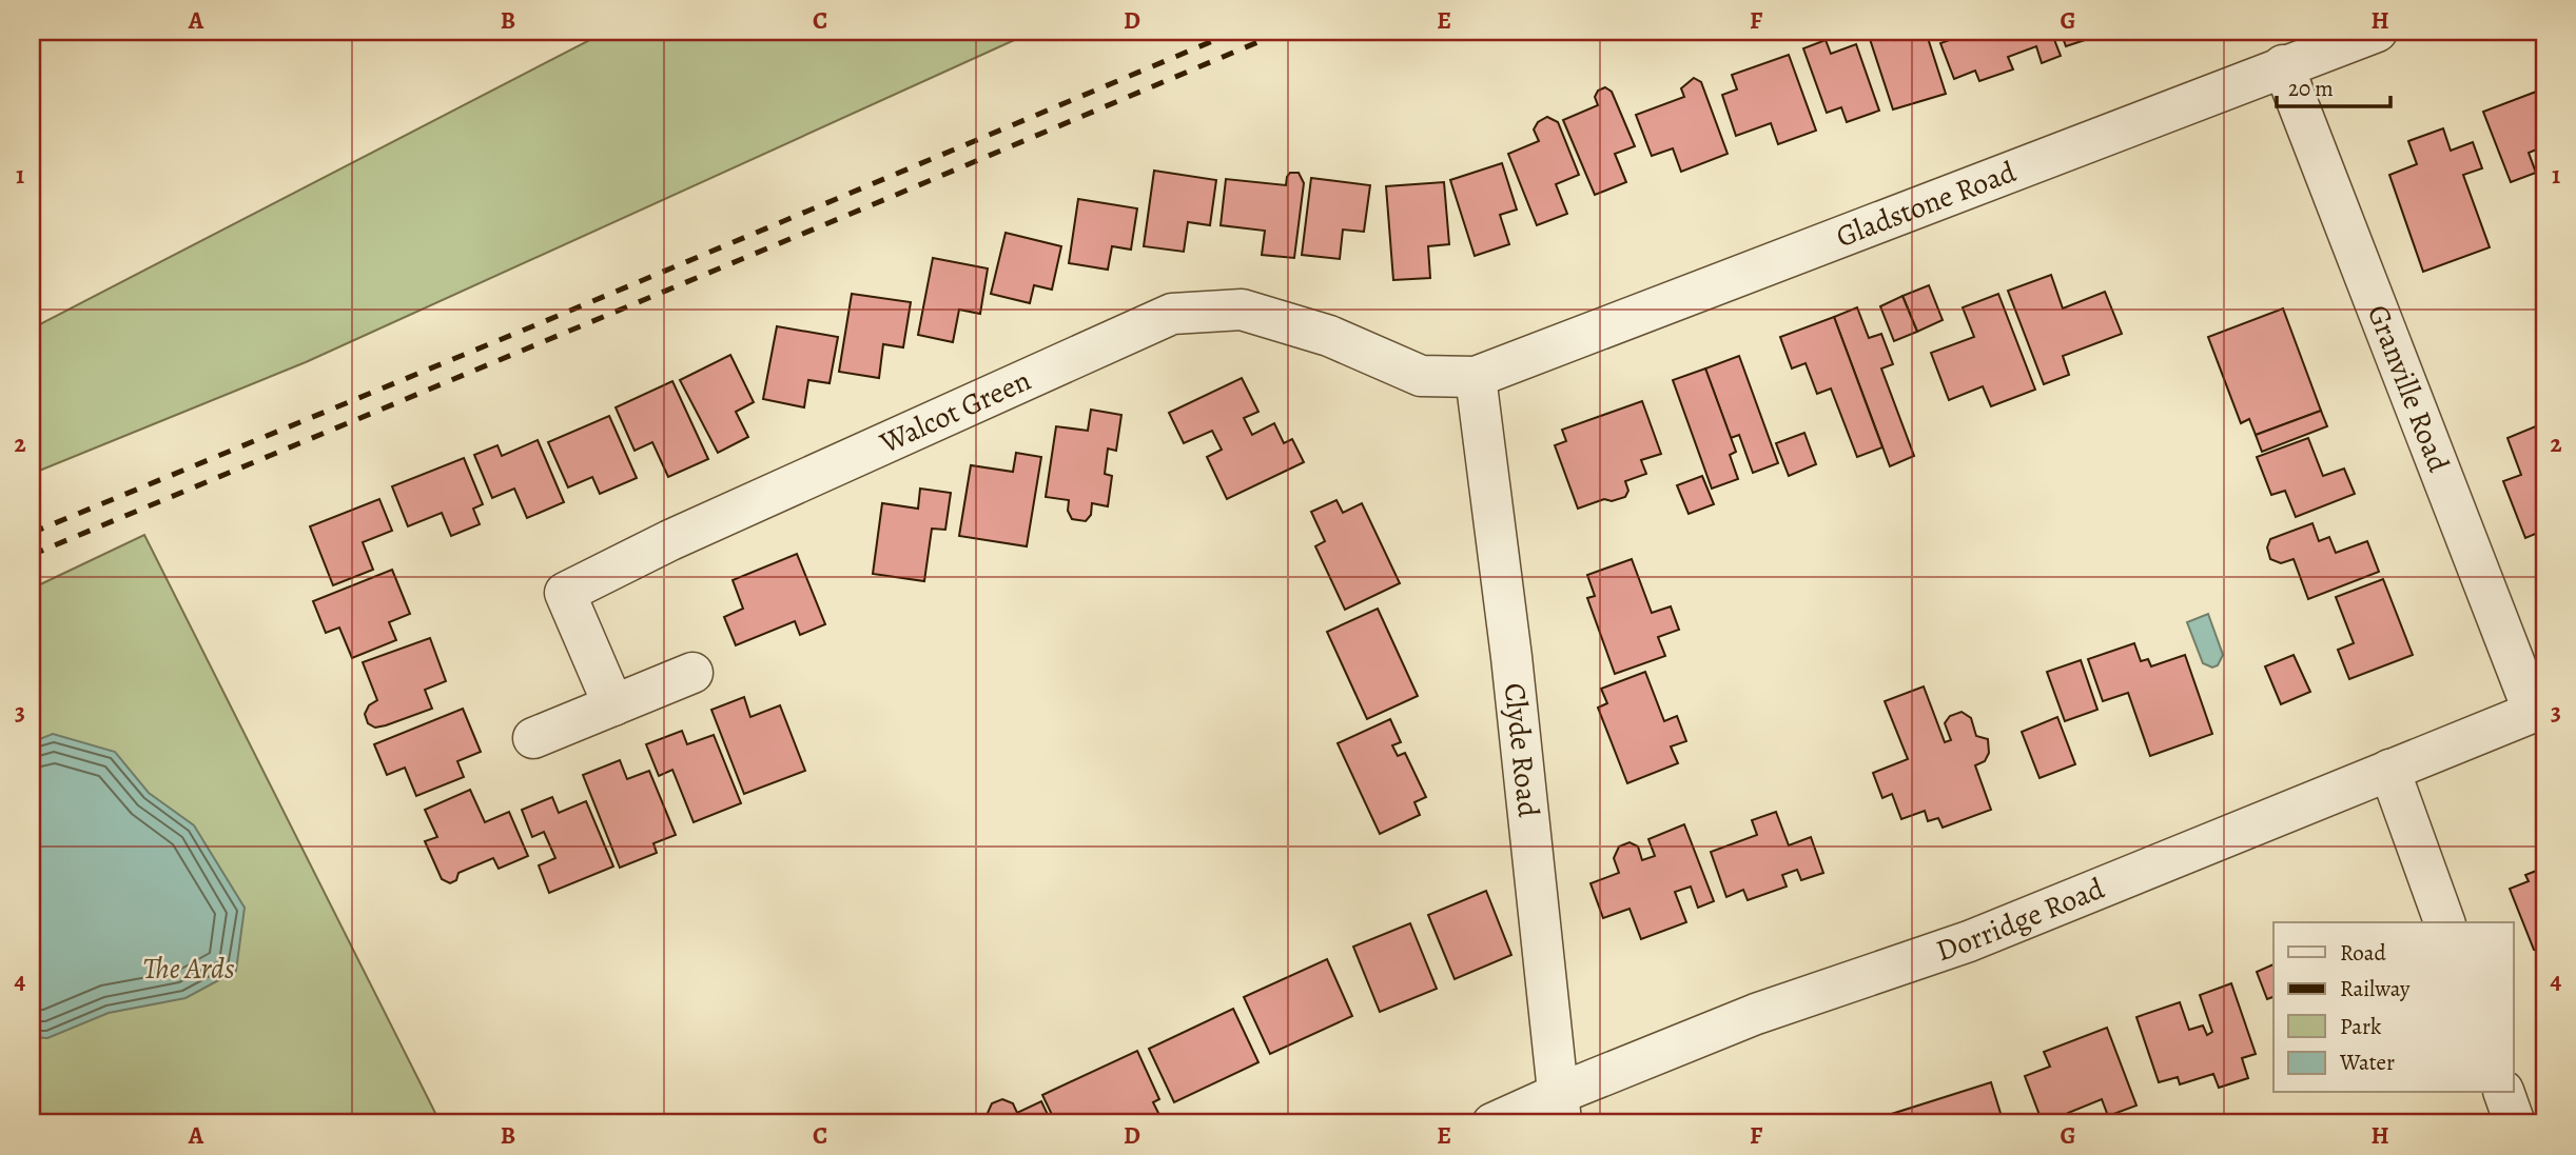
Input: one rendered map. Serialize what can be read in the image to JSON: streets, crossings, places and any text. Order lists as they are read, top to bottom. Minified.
{"streets":{"street":["Gladstone Road","Granville Road","Walcot Green","Clyde Road","Dorridge Road"]},"crossings":[["Gladstone Road","Granville Road"],["Gladstone Road","Walcot Green"],["Gladstone Road","Clyde Road"],["Granville Road","Dorridge Road"],["Walcot Green","Clyde Road"],["Clyde Road","Dorridge Road"]],"parks":["The Ards"],"legend":["Road","Railway","Park","Water"],"scale_bar":"20 m","grid":{"columns":["A","B","C","D","E","F","G","H"],"rows":["1","2","3","4"]}}
